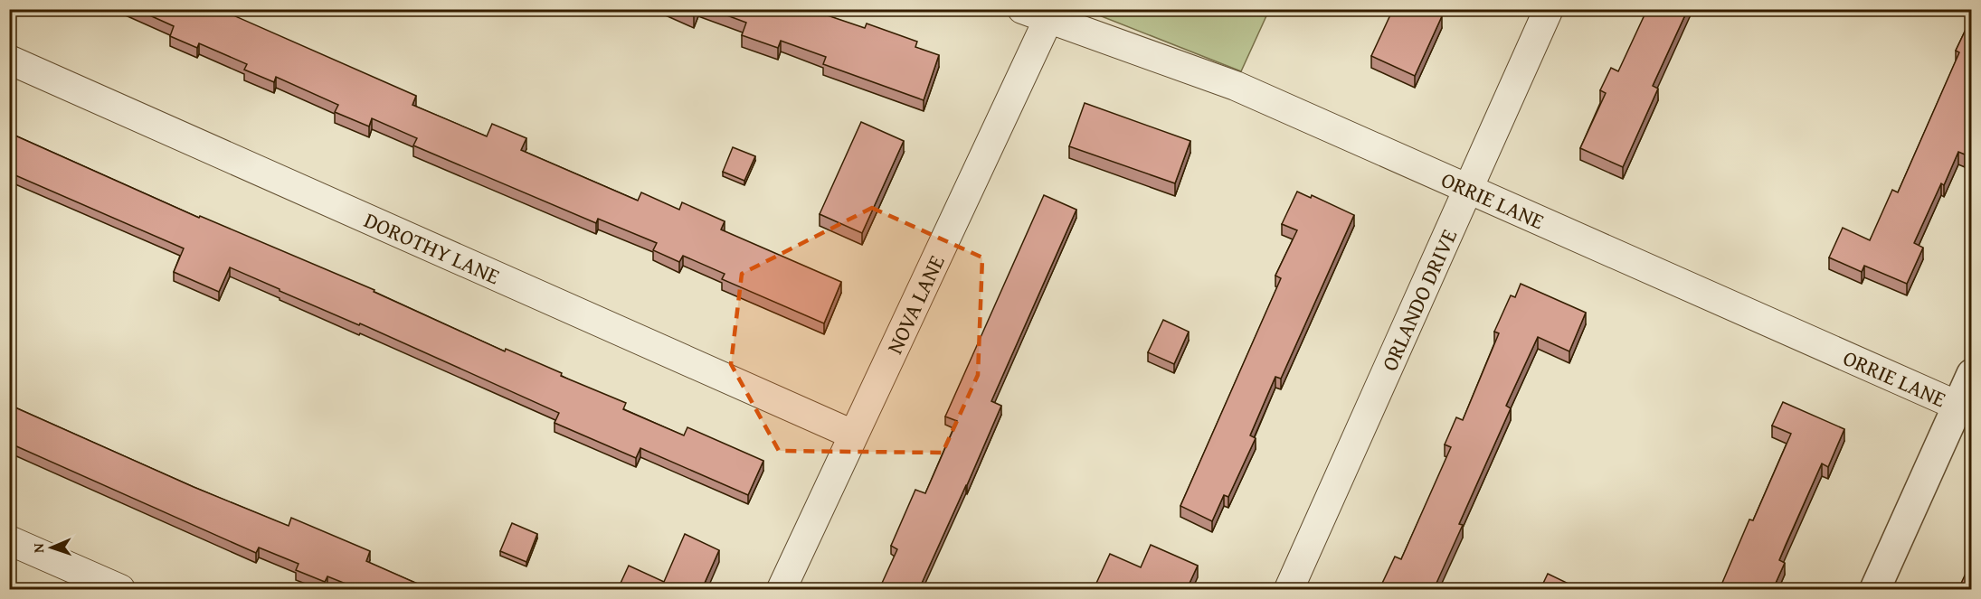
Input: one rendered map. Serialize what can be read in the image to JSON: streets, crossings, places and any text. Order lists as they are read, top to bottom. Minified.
{"streets":{"street":["ORRIE LANE","DOROTHY LANE","ORLANDO DRIVE","NOVA LANE"]},"crossings":[["ORRIE LANE","ORLANDO DRIVE"],["ORRIE LANE","NOVA LANE"],["DOROTHY LANE","NOVA LANE"]],"north":"left"}
